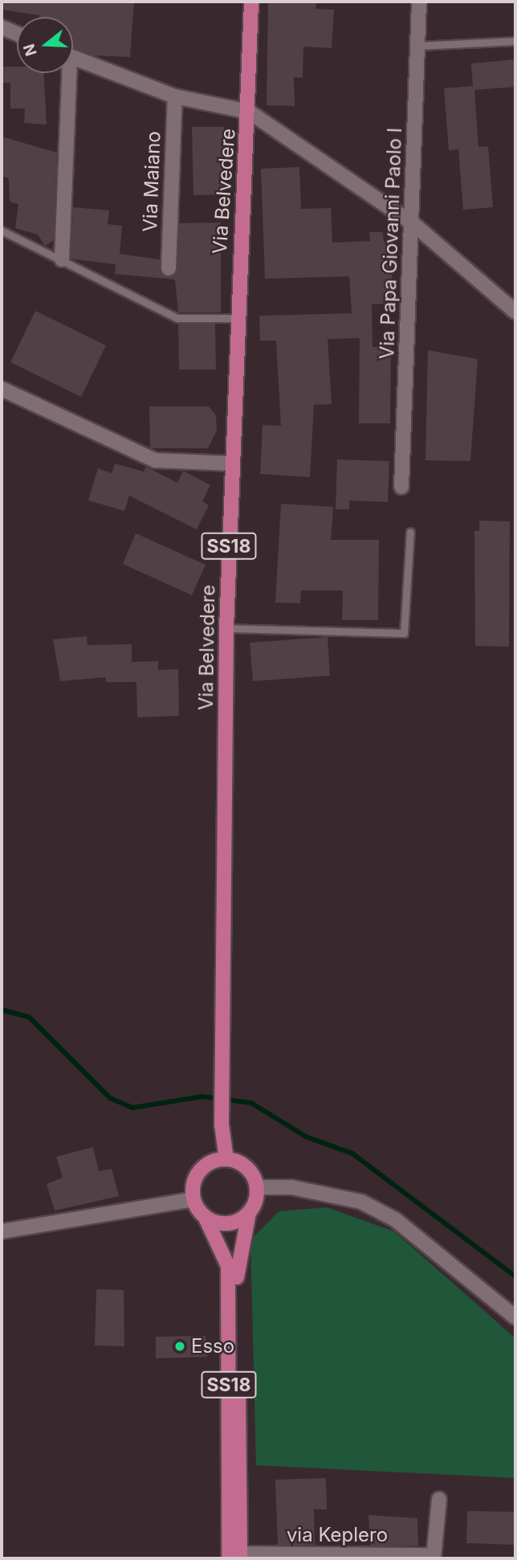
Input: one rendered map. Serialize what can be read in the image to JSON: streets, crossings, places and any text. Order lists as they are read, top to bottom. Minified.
{"streets":{"main road":["Via Belvedere","SS18"],"street":["Via Maiano","Via Papa Giovanni Paolo I","via Keplero"]},"crossings":[["Via Belvedere","SS18"],["SS18","via Keplero"]],"places":["Esso"],"north":"left"}
